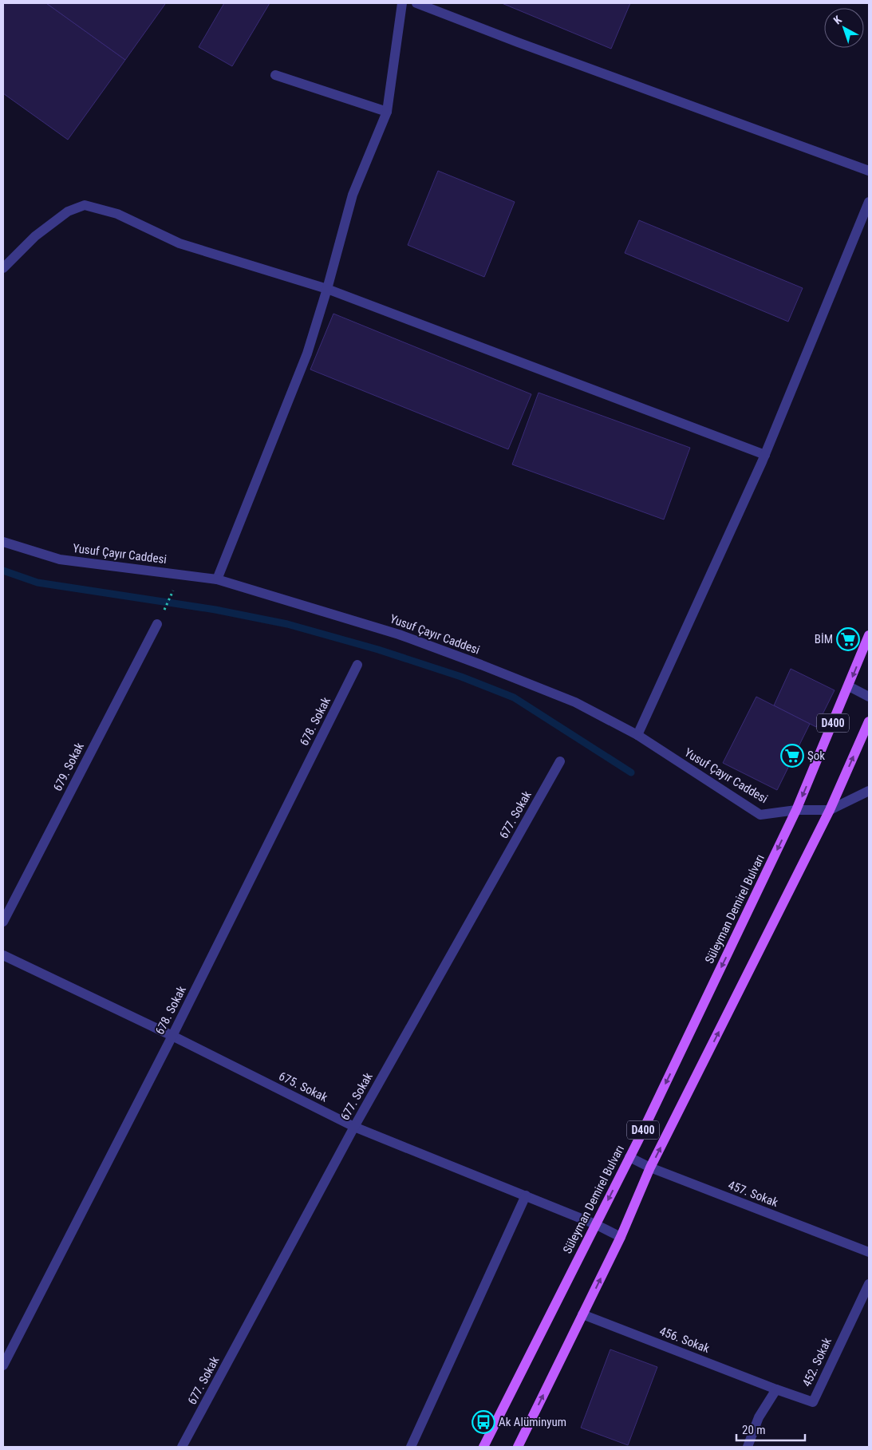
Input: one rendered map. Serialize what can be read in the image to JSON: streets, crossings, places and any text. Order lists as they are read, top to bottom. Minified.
{"streets":{"main road":["D400","Süleyman Demirel Bulvarı"],"street":["Yusuf Çayır Caddesi","678. Sokak","679. Sokak","677. Sokak","675. Sokak","457. Sokak","456. Sokak","452. Sokak"]},"crossings":[["Yusuf Çayır Caddesi","D400"],["Yusuf Çayır Caddesi","Süleyman Demirel Bulvarı"],["678. Sokak","675. Sokak"],["D400","Süleyman Demirel Bulvarı"],["D400","675. Sokak"],["D400","457. Sokak"],["D400","456. Sokak"],["677. Sokak","675. Sokak"],["Süleyman Demirel Bulvarı","675. Sokak"],["Süleyman Demirel Bulvarı","457. Sokak"],["456. Sokak","452. Sokak"]],"places":{"supermarket":["BİM","Şok"],"bus stop":["Ak Alüminyum"]},"scale_bar":"20 m","north":"top left"}
